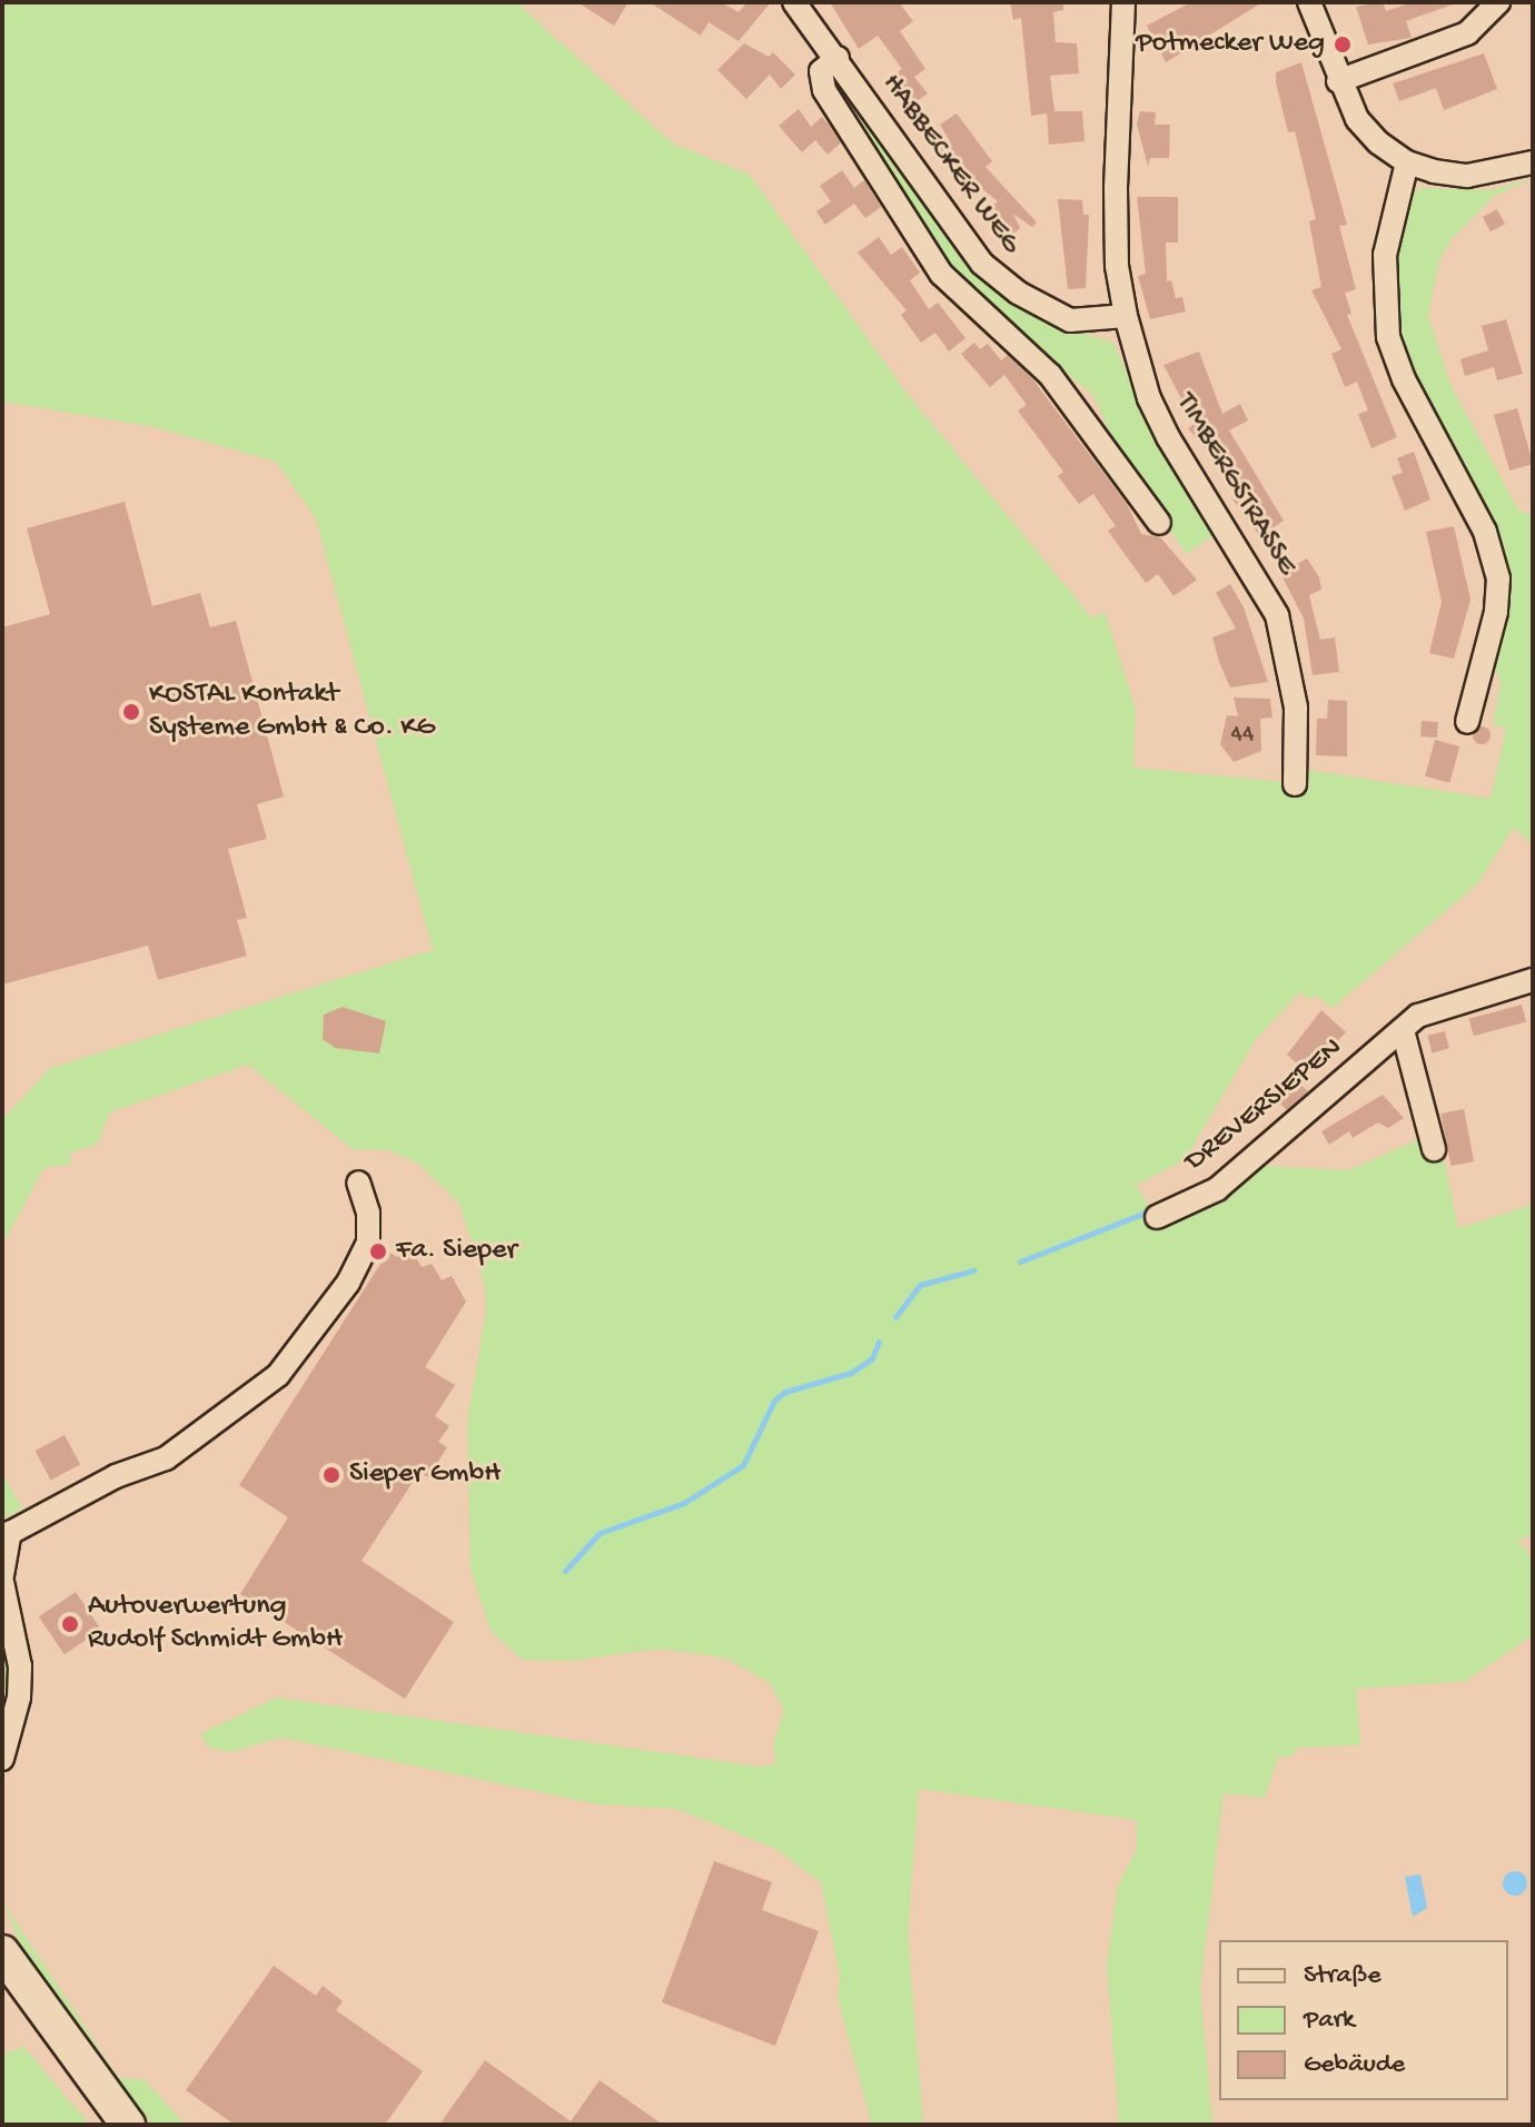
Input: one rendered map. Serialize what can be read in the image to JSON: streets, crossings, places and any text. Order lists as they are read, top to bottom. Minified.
{"streets":{"street":["HABBECKER WEG","TIMBERGSTRASSE","DREVERSIEPEN"]},"crossings":[["HABBECKER WEG","TIMBERGSTRASSE"]],"places":["Potmecker Weg","KOSTAL Kontakt Systeme GmbH & Co. KG","Fa. Sieper","Sieper GmbH","Autoverwertung Rudolf Schmidt GmbH"],"house_numbers":["44"],"legend":["Straße","Park","Gebäude"]}
